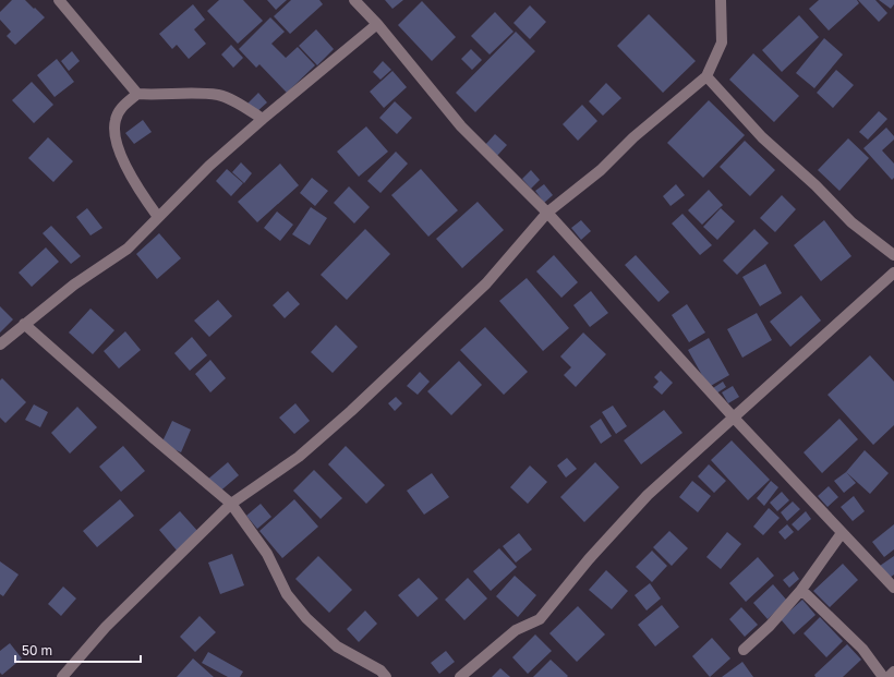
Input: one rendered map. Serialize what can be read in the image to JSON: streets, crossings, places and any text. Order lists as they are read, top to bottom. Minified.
{"scale_bar":"50 m"}
